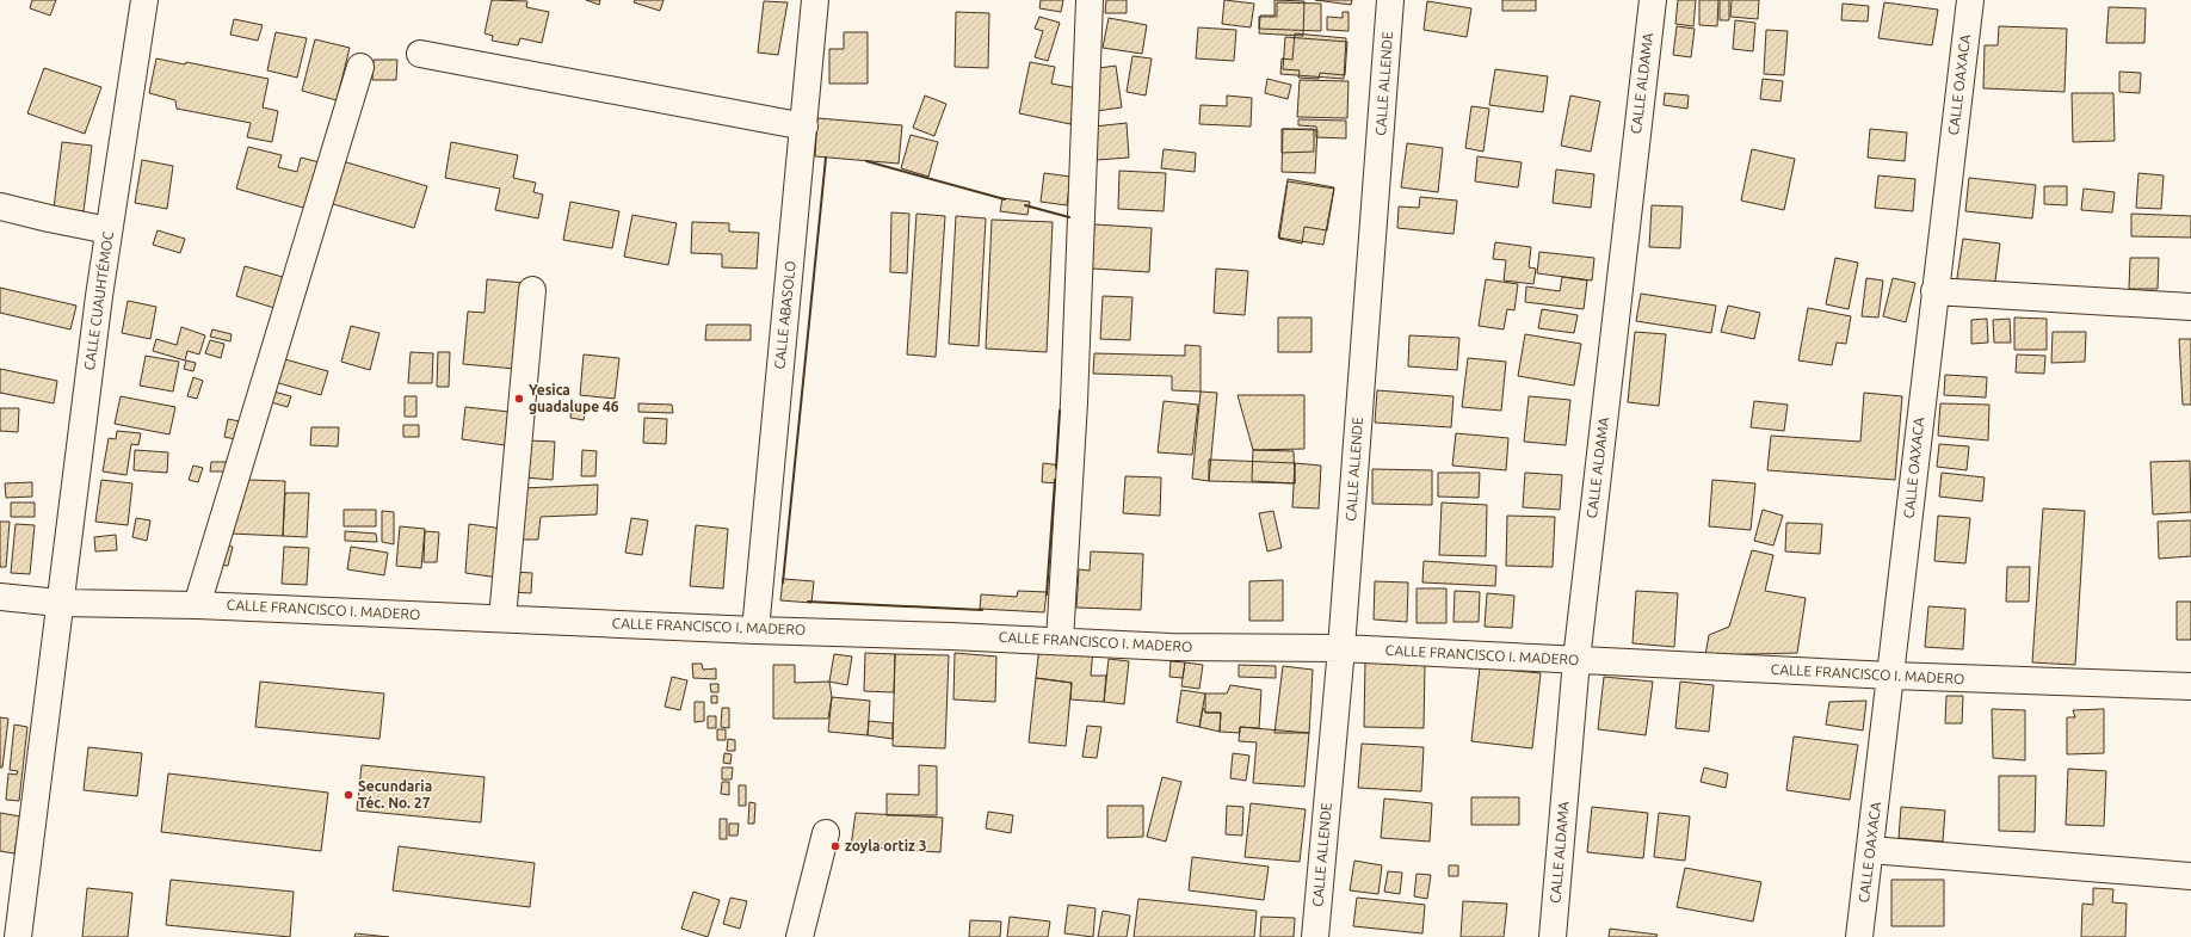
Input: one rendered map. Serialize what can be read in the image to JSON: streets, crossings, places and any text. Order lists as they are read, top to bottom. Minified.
{"streets":{"street":["CALLE ALLENDE","CALLE ALDAMA","CALLE OAXACA","CALLE CUAUHTÉMOC","CALLE ABASOLO","CALLE FRANCISCO I. MADERO"]},"crossings":[["CALLE ALLENDE","CALLE FRANCISCO I. MADERO"],["CALLE ALDAMA","CALLE FRANCISCO I. MADERO"],["CALLE OAXACA","CALLE FRANCISCO I. MADERO"],["CALLE CUAUHTÉMOC","CALLE FRANCISCO I. MADERO"],["CALLE ABASOLO","CALLE FRANCISCO I. MADERO"]],"places":["Yesica guadalupe 46","Secundaria Téc. No. 27","zoyla ortiz 3"]}
